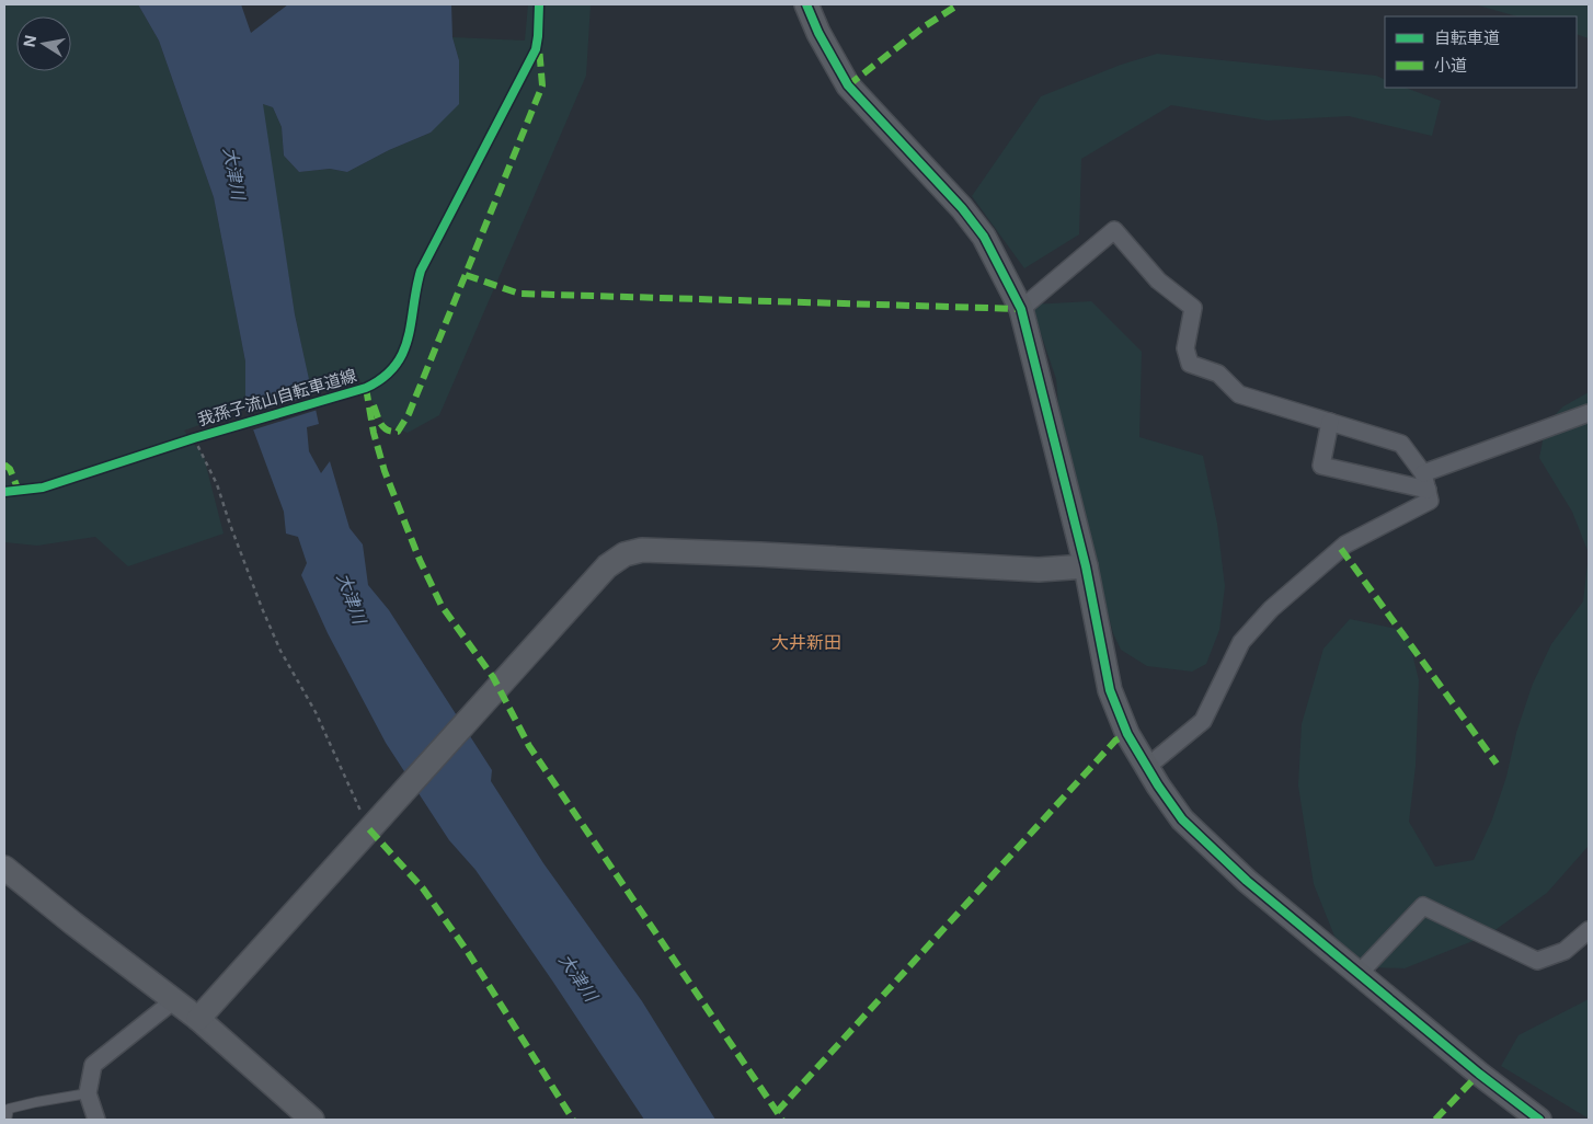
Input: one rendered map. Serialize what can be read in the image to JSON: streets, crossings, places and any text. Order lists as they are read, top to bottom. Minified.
{"streets":{"cycle path":["我孫子流山自転車道線"]},"districts":["大井新田"],"water":["大津川"],"legend":["自転車道","小道"],"north":"left"}
